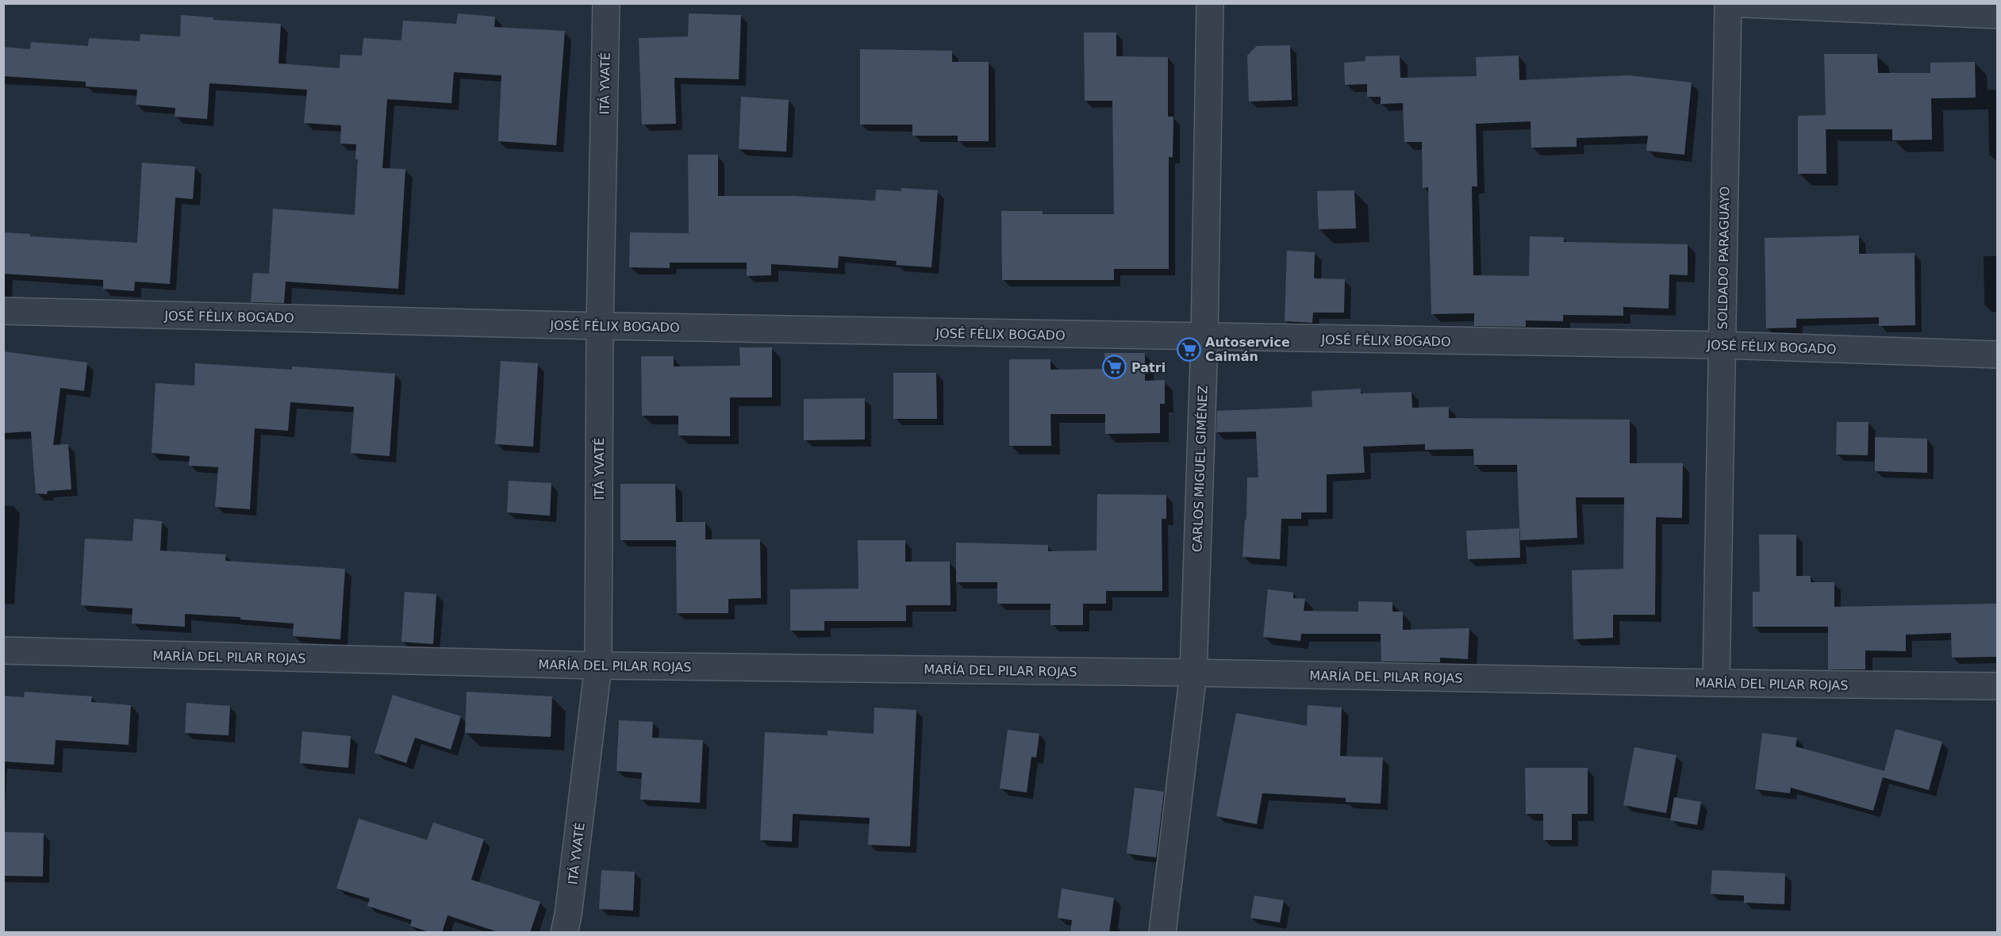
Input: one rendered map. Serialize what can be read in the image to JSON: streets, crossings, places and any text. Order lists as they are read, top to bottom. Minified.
{"streets":{"street":["ITÁ YVATÉ","SOLDADO PARAGUAYO","JOSÉ FÉLIX BOGADO","CARLOS MIGUEL GIMÉNEZ","MARÍA DEL PILAR ROJAS"]},"crossings":[["ITÁ YVATÉ","JOSÉ FÉLIX BOGADO"],["ITÁ YVATÉ","MARÍA DEL PILAR ROJAS"],["SOLDADO PARAGUAYO","JOSÉ FÉLIX BOGADO"],["SOLDADO PARAGUAYO","MARÍA DEL PILAR ROJAS"],["JOSÉ FÉLIX BOGADO","CARLOS MIGUEL GIMÉNEZ"],["CARLOS MIGUEL GIMÉNEZ","MARÍA DEL PILAR ROJAS"]],"places":{"supermarket":["Autoservice Caimán","Patri"]}}
